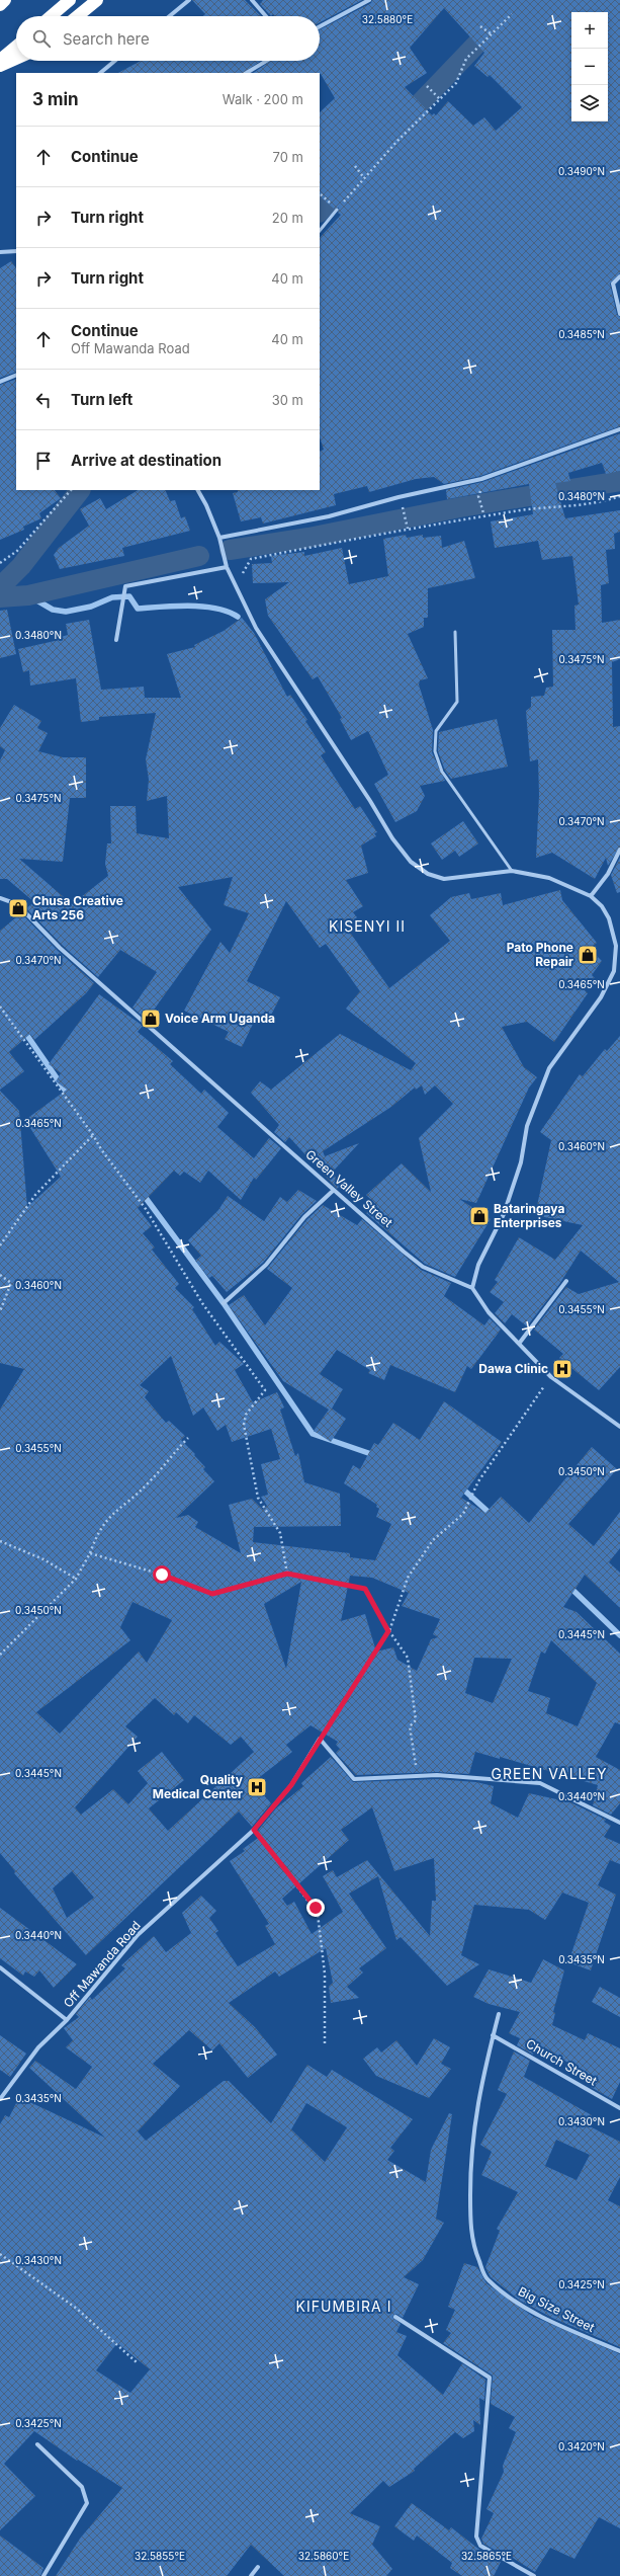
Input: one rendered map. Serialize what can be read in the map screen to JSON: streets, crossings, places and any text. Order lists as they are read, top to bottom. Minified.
{"streets":{"street":["Green Valley Street","Off Mawanda Road","Church Street","Big Size Street"]},"crossings":[["Church Street","Big Size Street"]],"districts":["KISENYI II","GREEN VALLEY","KIFUMBIRA I"],"places":{"shop":["Chusa Creative Arts 256","Pato Phone Repair","Voice Arm Uganda","Bataringaya Enterprises"],"hospital":["Dawa Clinic","Quality Medical Center"]},"page":{"map_buttons":["+","−"],"search":"Search here","heading":["3 min","Walk · 200 m"],"list":[["Continue","70 m"],["Turn right","20 m"],["Turn right","40 m"],["Continue","Off Mawanda Road","40 m"],["Turn left","30 m"],"Arrive at destination"]},"coordinates":["32.5880°E","0.3490°N","0.3485°N","0.3480°N","0.3475°N","0.3470°N","0.3465°N","0.3460°N","0.3455°N","0.3450°N","0.3445°N","0.3440°N","0.3435°N","0.3430°N","0.3425°N","0.3420°N","32.5855°E","32.5860°E","32.5865°E"]}
